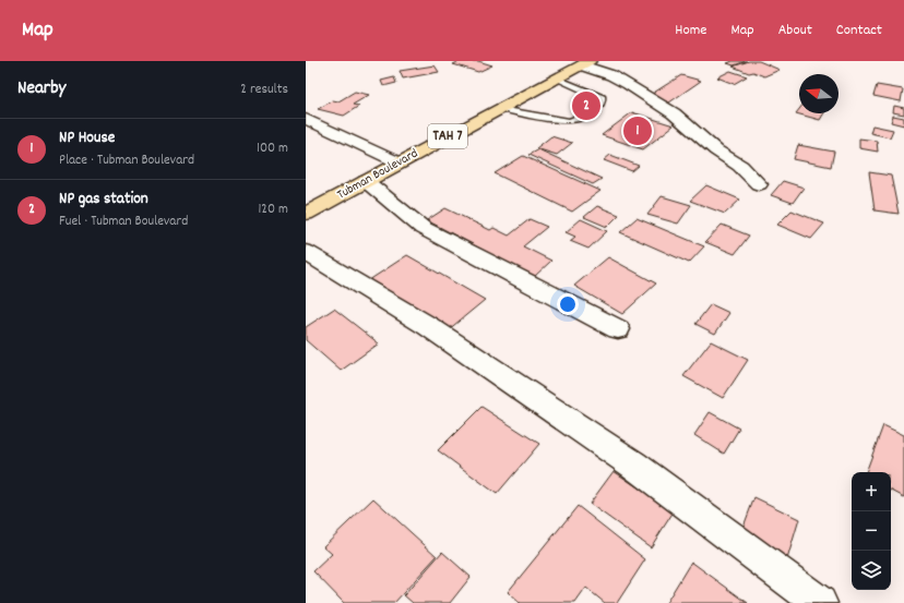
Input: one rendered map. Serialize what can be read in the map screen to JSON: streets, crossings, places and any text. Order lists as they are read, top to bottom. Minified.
{"streets":{"highway":["TAH 7","Tubman Boulevard"]},"north":"left","page":{"header":"Map","nav":["Home","Map","About","Contact"],"heading":["Nearby","2 results"],"pins":["2","1"],"list":[{"mark":"1","name":"NP House","note":"Place · Tubman Boulevard","value":"100 m"},{"mark":"2","name":"NP gas station","note":"Fuel · Tubman Boulevard","value":"120 m"}],"map_buttons":["+","−"]}}
